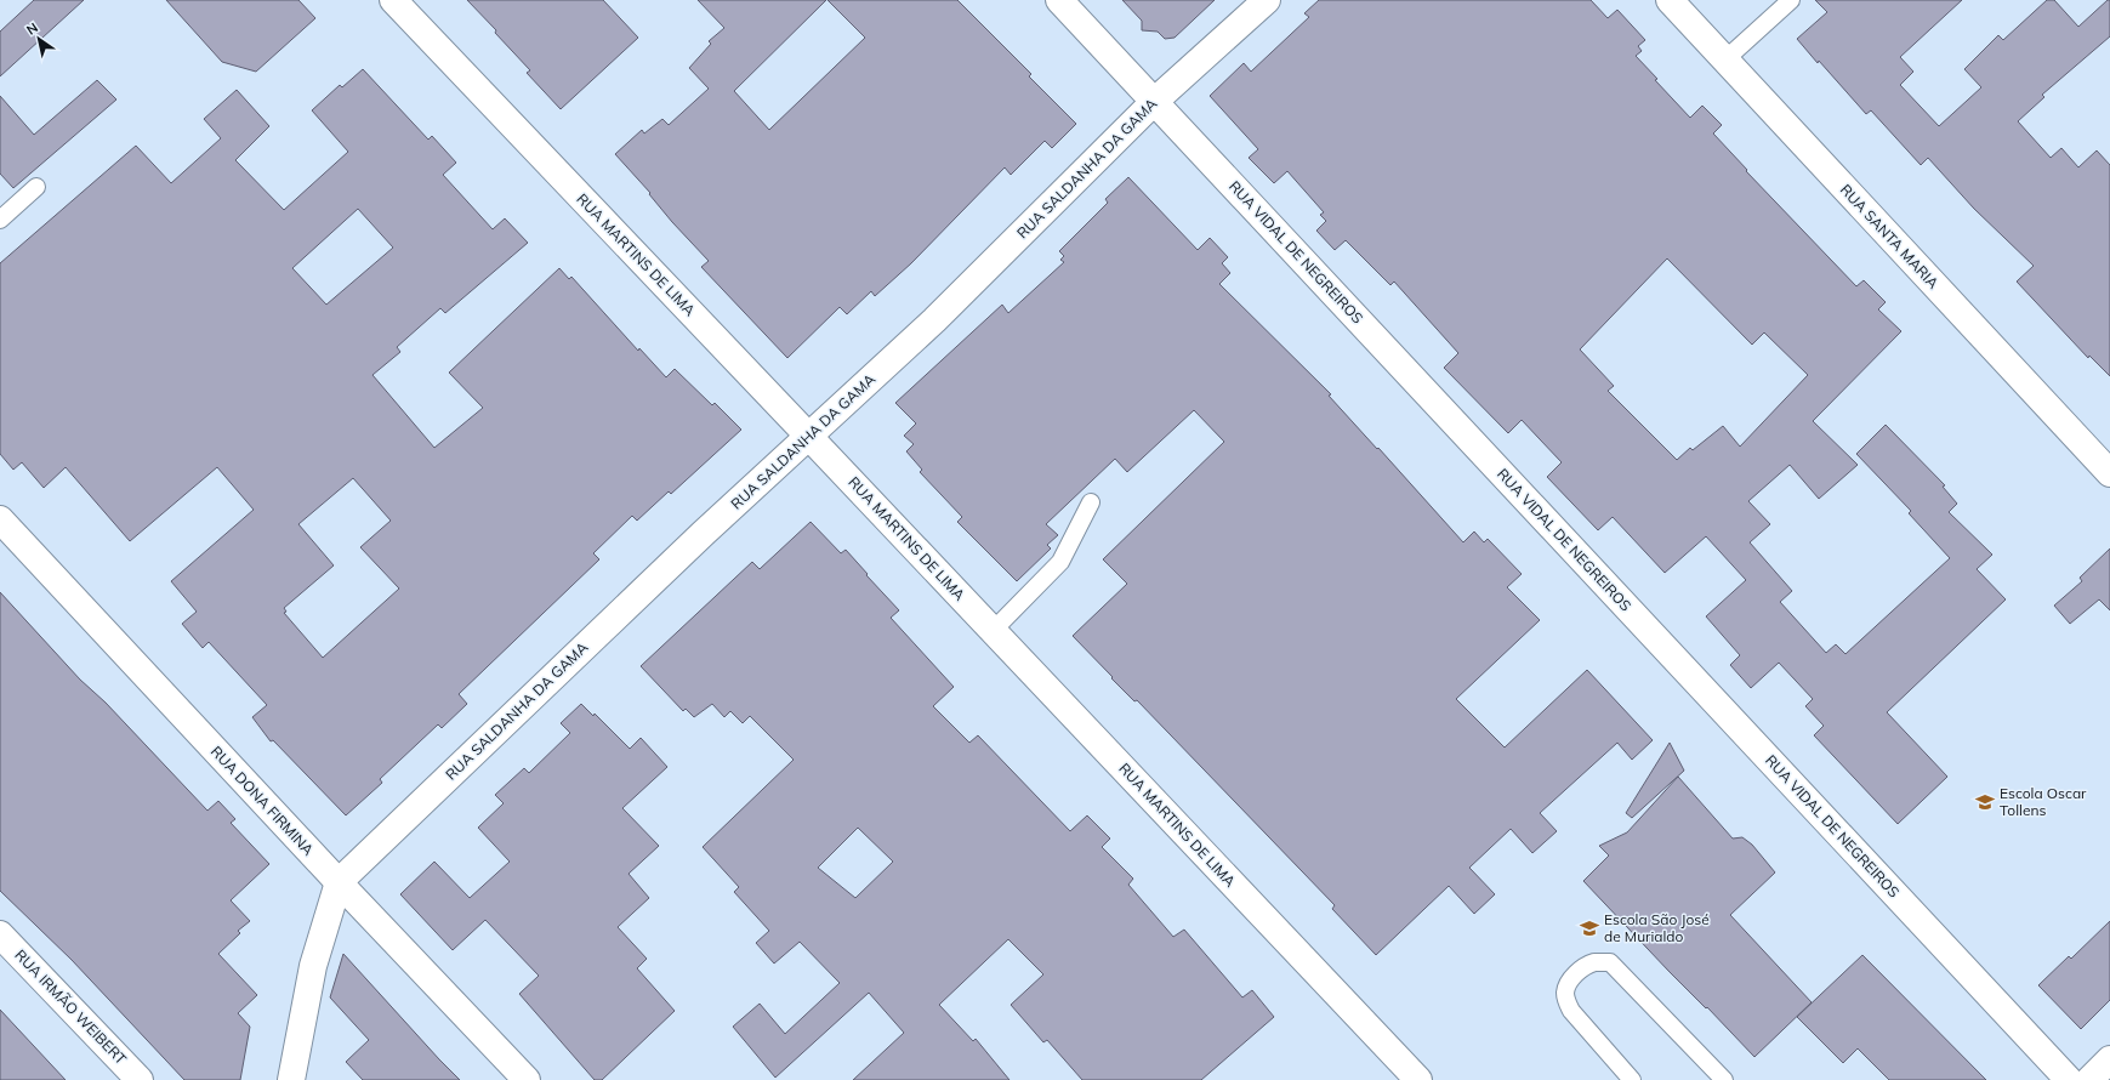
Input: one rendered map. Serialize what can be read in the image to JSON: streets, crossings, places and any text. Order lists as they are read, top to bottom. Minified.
{"streets":{"street":["RUA SALDANHA DA GAMA","RUA SANTA MARIA","RUA VIDAL DE NEGREIROS","RUA MARTINS DE LIMA","RUA DONA FIRMINA","RUA IRMÃO WEIBERT"]},"crossings":[["RUA SALDANHA DA GAMA","RUA VIDAL DE NEGREIROS"],["RUA SALDANHA DA GAMA","RUA MARTINS DE LIMA"],["RUA SALDANHA DA GAMA","RUA DONA FIRMINA"]],"places":{"school or university":["Escola Oscar Tollens","Escola São José de Murialdo"]},"north":"top left"}
